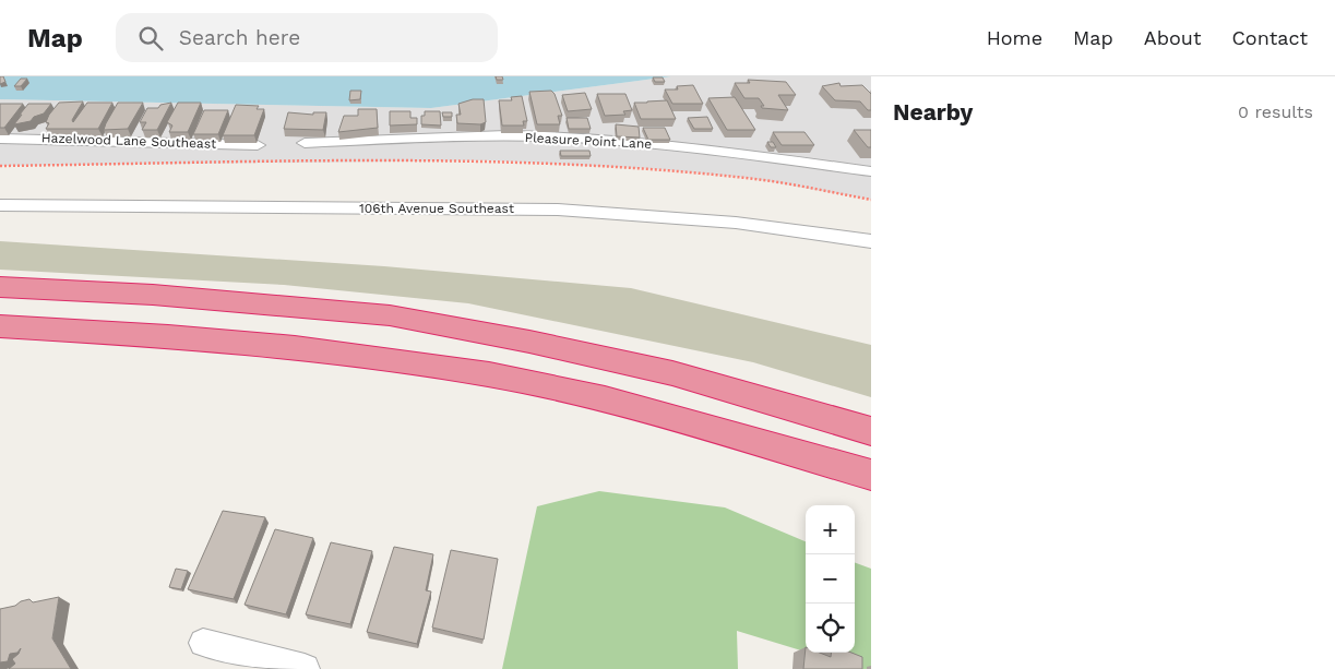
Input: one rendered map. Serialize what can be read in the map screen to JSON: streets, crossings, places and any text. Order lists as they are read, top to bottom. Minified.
{"streets":{"street":["Hazelwood Lane Southeast","Pleasure Point Lane","106th Avenue Southeast"]},"page":{"header":"Map","search":"Search here","nav":["Home","Map","About","Contact"],"heading":["Nearby","0 results"],"map_buttons":["+","−"]}}
